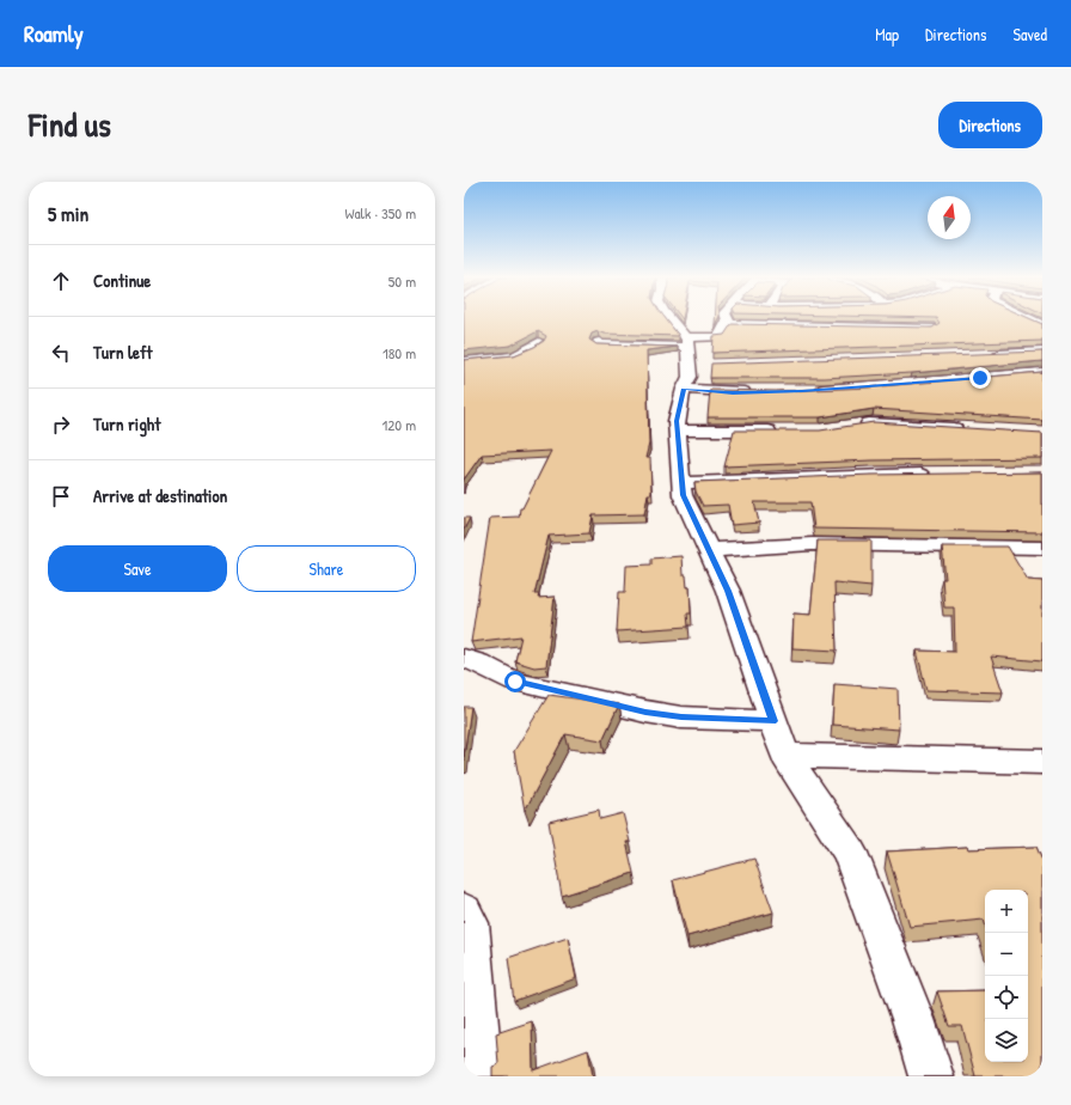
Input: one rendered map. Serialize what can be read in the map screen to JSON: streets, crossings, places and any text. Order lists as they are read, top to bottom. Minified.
{"north":"top","page":{"header":"Roamly","nav":["Map","Directions","Saved"],"title":"Find us","buttons":["Directions",["Save","Share"]],"heading":["5 min","Walk · 350 m"],"list":[["Continue","50 m"],["Turn left","180 m"],["Turn right","120 m"],"Arrive at destination"],"map_buttons":["+","−"]}}
